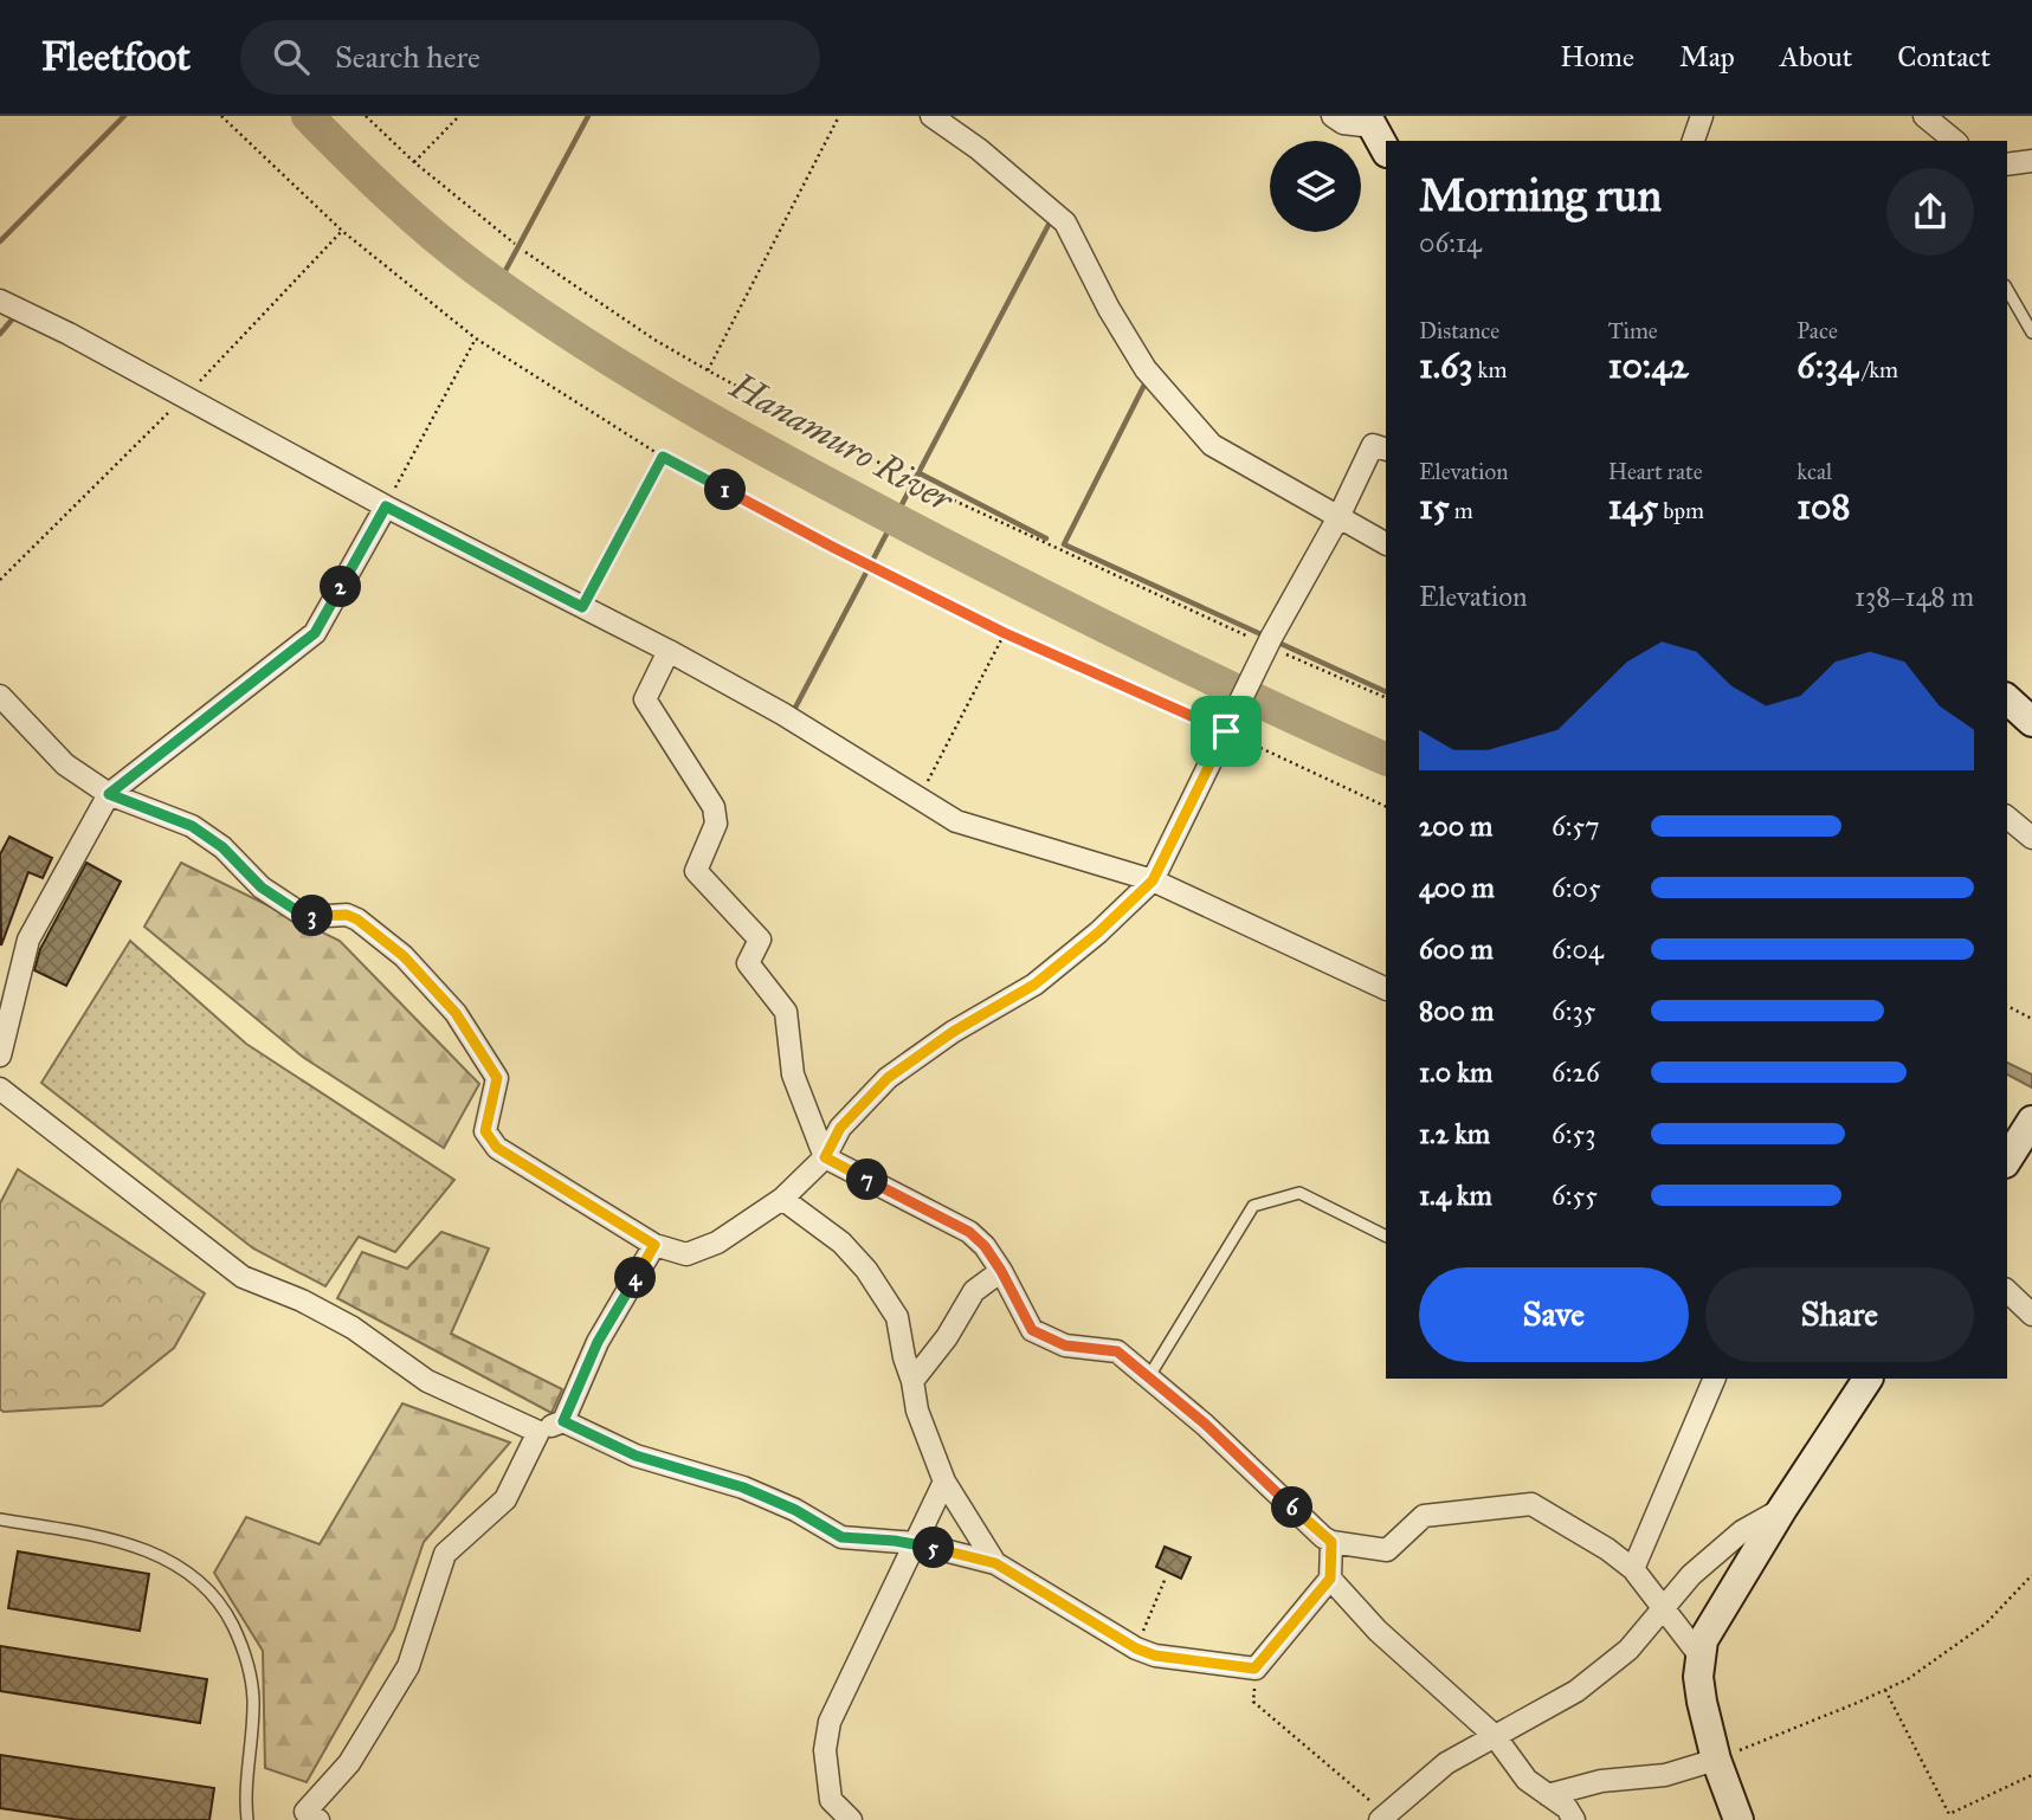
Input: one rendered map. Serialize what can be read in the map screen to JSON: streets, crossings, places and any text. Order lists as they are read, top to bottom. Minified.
{"water":["Hanamuro River"],"page":{"header":"Fleetfoot","search":"Search here","nav":["Home","Map","About","Contact"],"heading":["Morning run","06:14"],"stats":[["Distance","1.63 km"],["Time","10:42"],["Pace","6:34 /km"],["Elevation","15 m"],["Heart rate","145 bpm"],["kcal","108"]],"pins":["1","2","3","7","4","6","5"],"chart":["Elevation","138–148 m"],"list":[{"name":"200 m","note":"6:57"},{"name":"400 m","note":"6:05"},{"name":"600 m","note":"6:04"},{"name":"800 m","note":"6:35"},{"name":"1.0 km","note":"6:26"},{"name":"1.2 km","note":"6:53"},{"name":"1.4 km","note":"6:55"}],"buttons":["Save","Share"]}}
